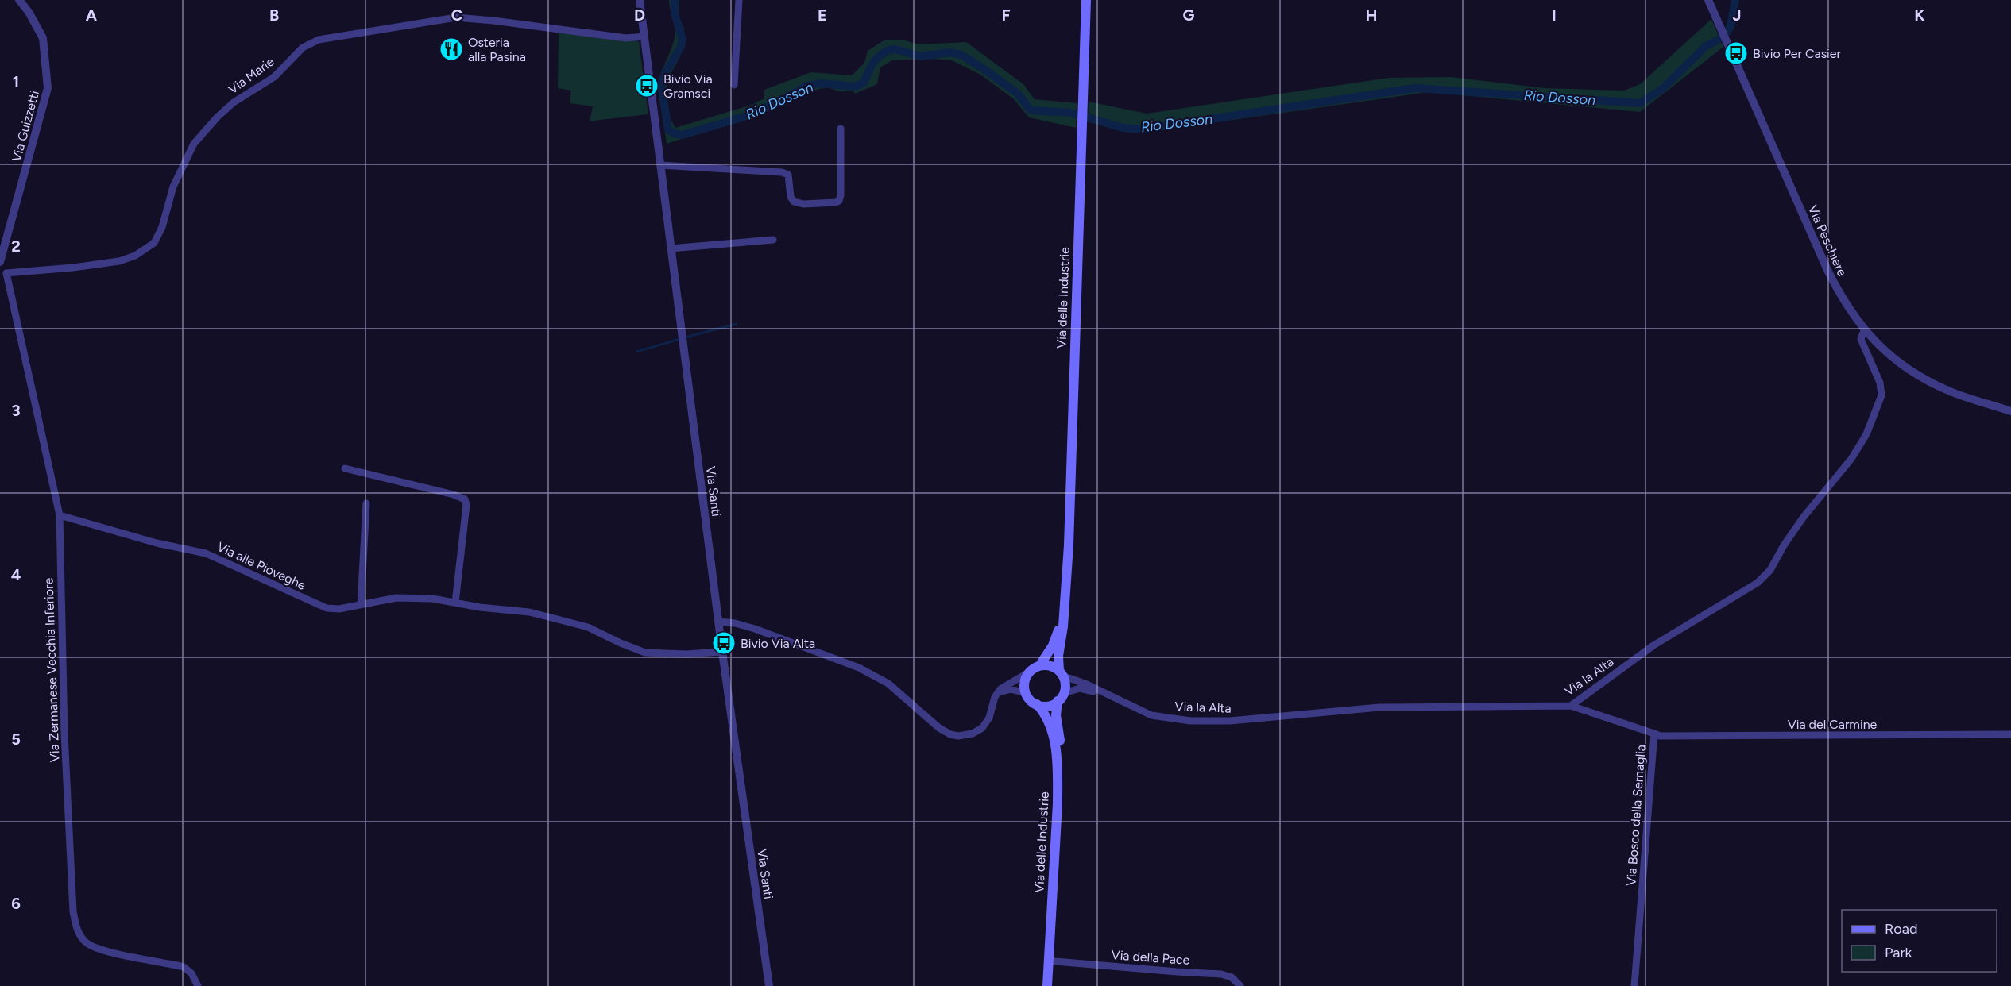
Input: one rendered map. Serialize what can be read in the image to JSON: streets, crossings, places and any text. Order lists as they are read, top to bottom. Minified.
{"streets":{"main road":["Via delle Industrie"],"street":["Via Marie","Via Guizzetti","Via Peschiere","Via Santi","Via alle Pioveghe","Via Zermanese Vecchia Inferiore","Via la Alta","Via del Carmine","Via Bosco della Sernaglia","Via della Pace"]},"crossings":[["Via Marie","Via Santi"],["Via Marie","Via Zermanese Vecchia Inferiore"],["Via Peschiere","Via la Alta"],["Via delle Industrie","Via della Pace"],["Via Santi","Via alle Pioveghe"],["Via alle Pioveghe","Via Zermanese Vecchia Inferiore"],["Via la Alta","Via Bosco della Sernaglia"],["Via del Carmine","Via Bosco della Sernaglia"]],"water":["Rio Dosson"],"places":{"restaurant":["Osteria alla Pasina"],"bus stop":["Bivio Per Casier","Bivio Via Gramsci","Bivio Via Alta"]},"legend":["Road","Park"],"grid":{"columns":["A","B","C","D","E","F","G","H","I","J","K"],"rows":["1","2","3","4","5","6"]}}
